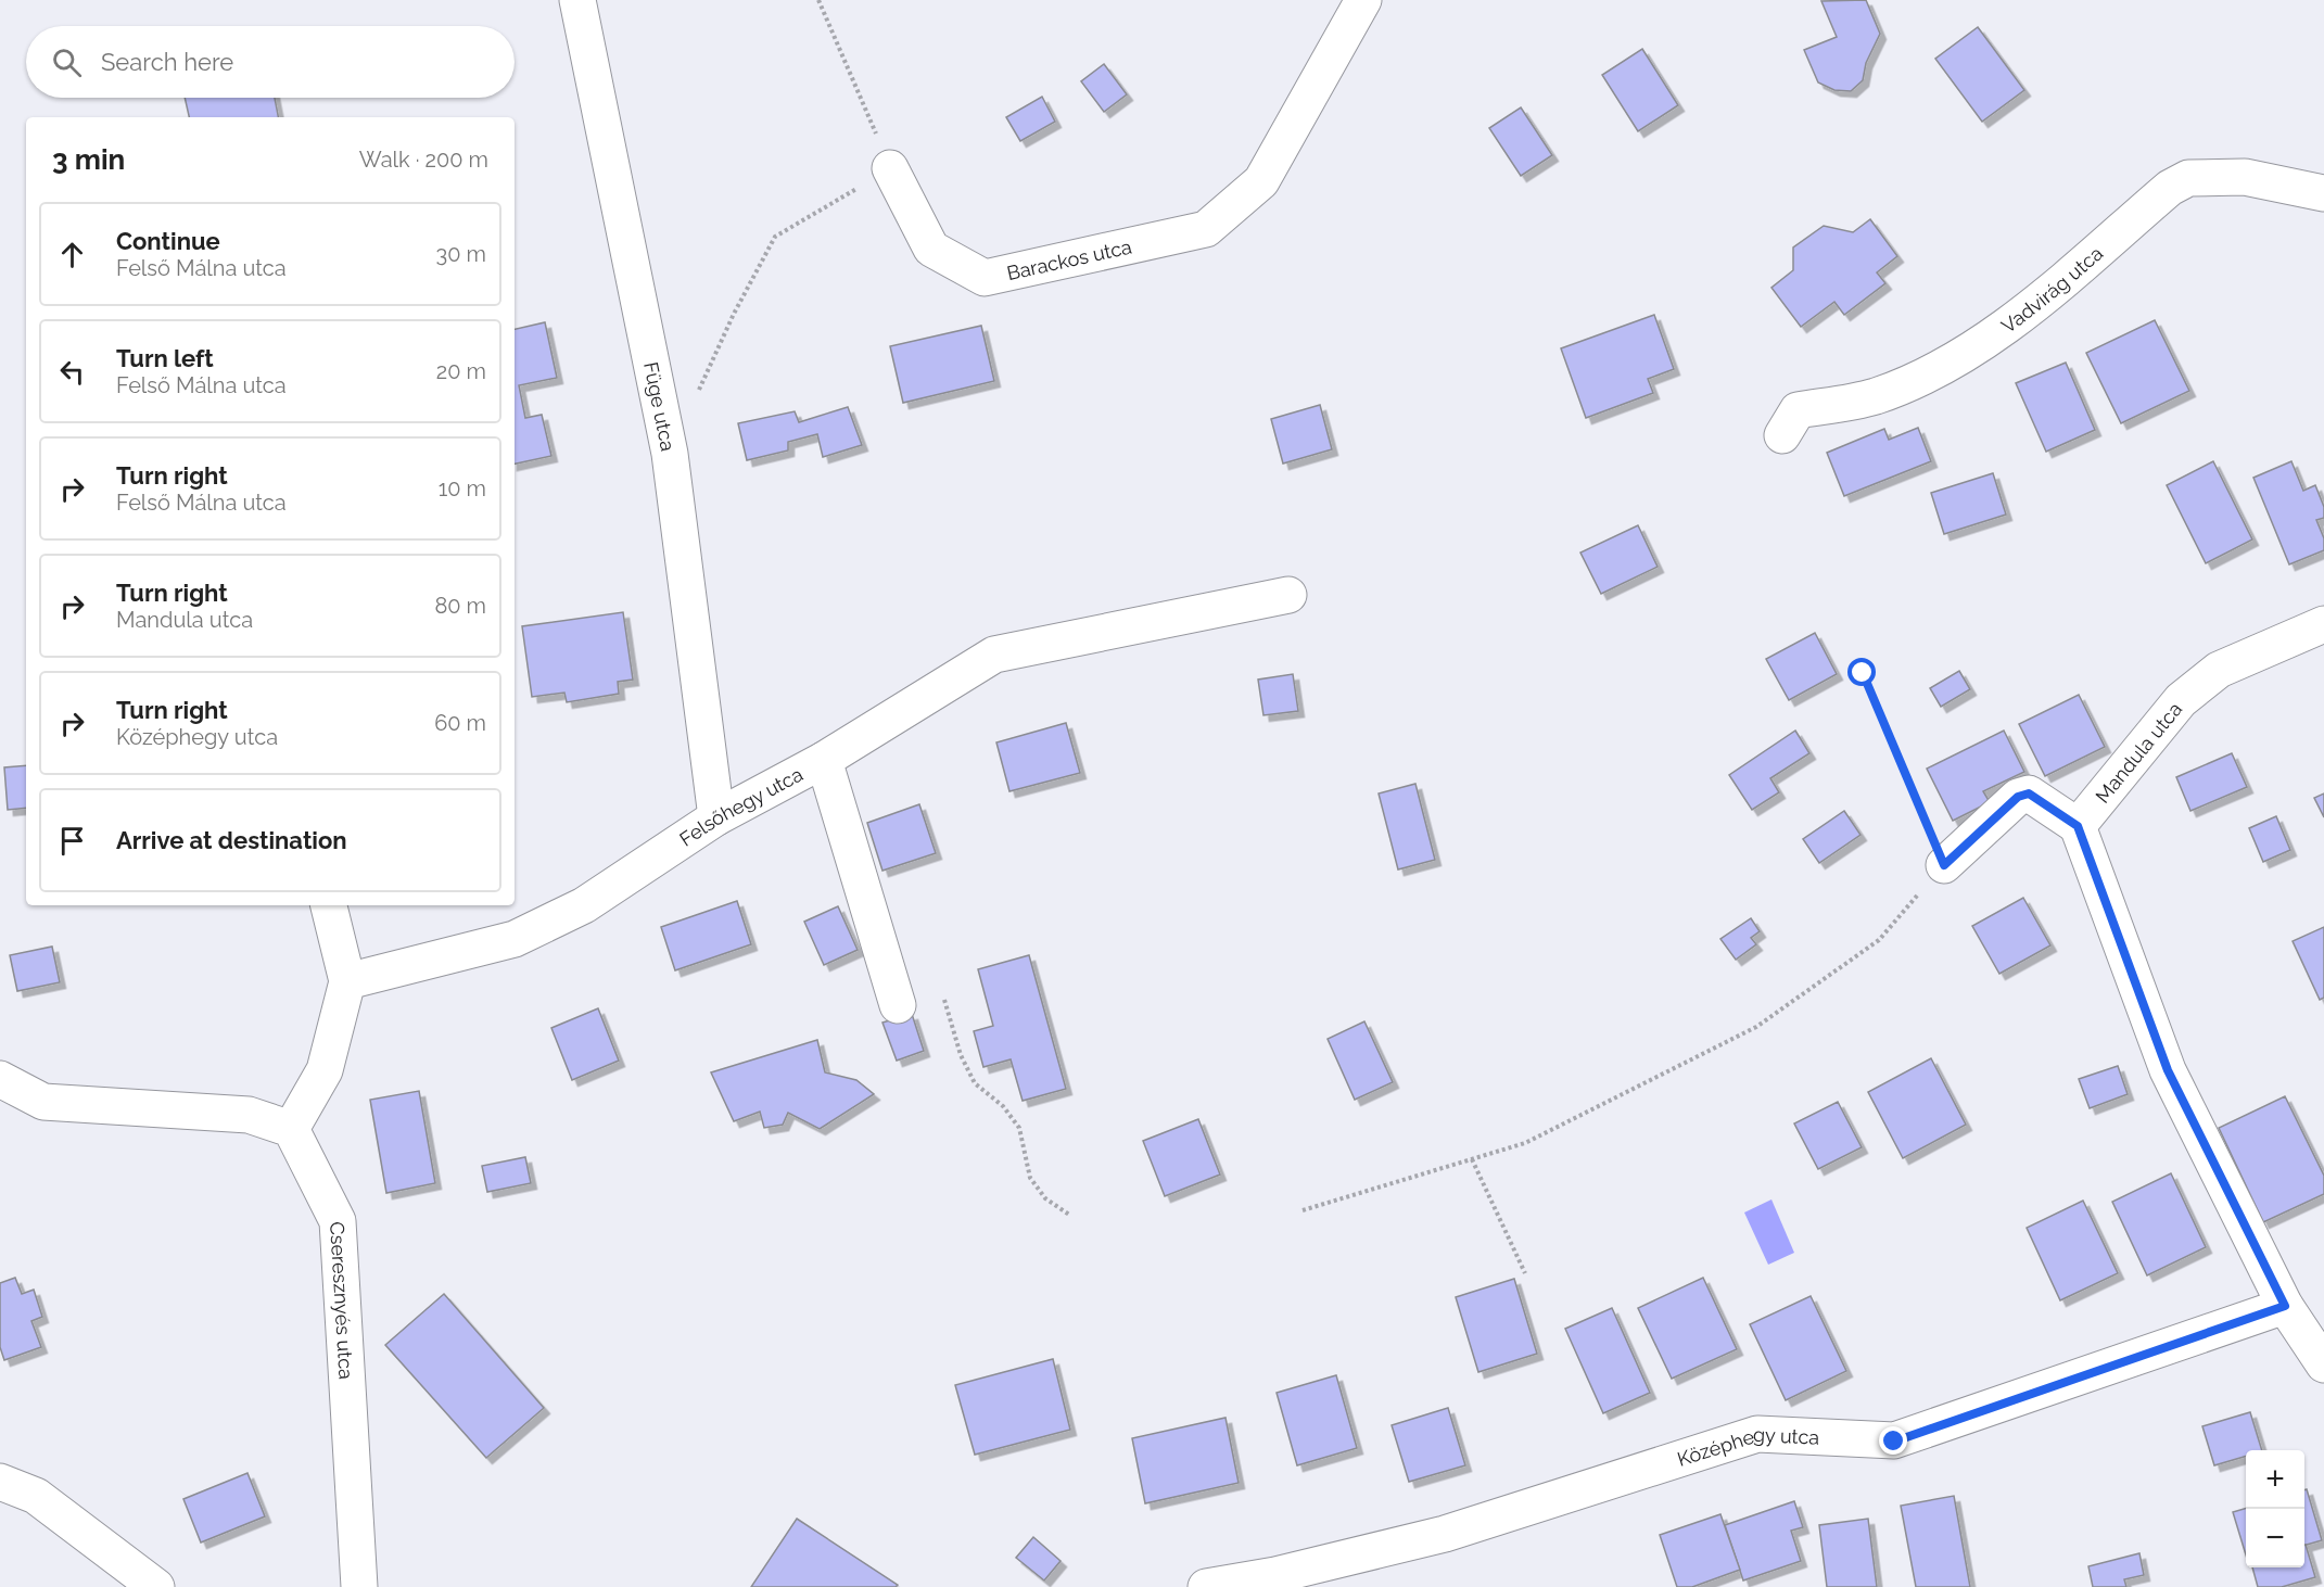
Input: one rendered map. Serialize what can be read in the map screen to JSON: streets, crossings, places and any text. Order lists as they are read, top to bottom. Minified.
{"streets":{"street":["Barackos utca","Vadvirág utca","Füge utca","Mandula utca","Felsőhegy utca","Cseresznyés utca","Középhegy utca"]},"crossings":[["Füge utca","Felsőhegy utca"]],"page":{"search":"Search here","heading":["3 min","Walk · 200 m"],"list":[["Continue","Felső Málna utca","30 m"],["Turn left","Felső Málna utca","20 m"],["Turn right","Felső Málna utca","10 m"],["Turn right","Mandula utca","80 m"],["Turn right","Középhegy utca","60 m"],"Arrive at destination"],"map_buttons":["+","−"]}}
